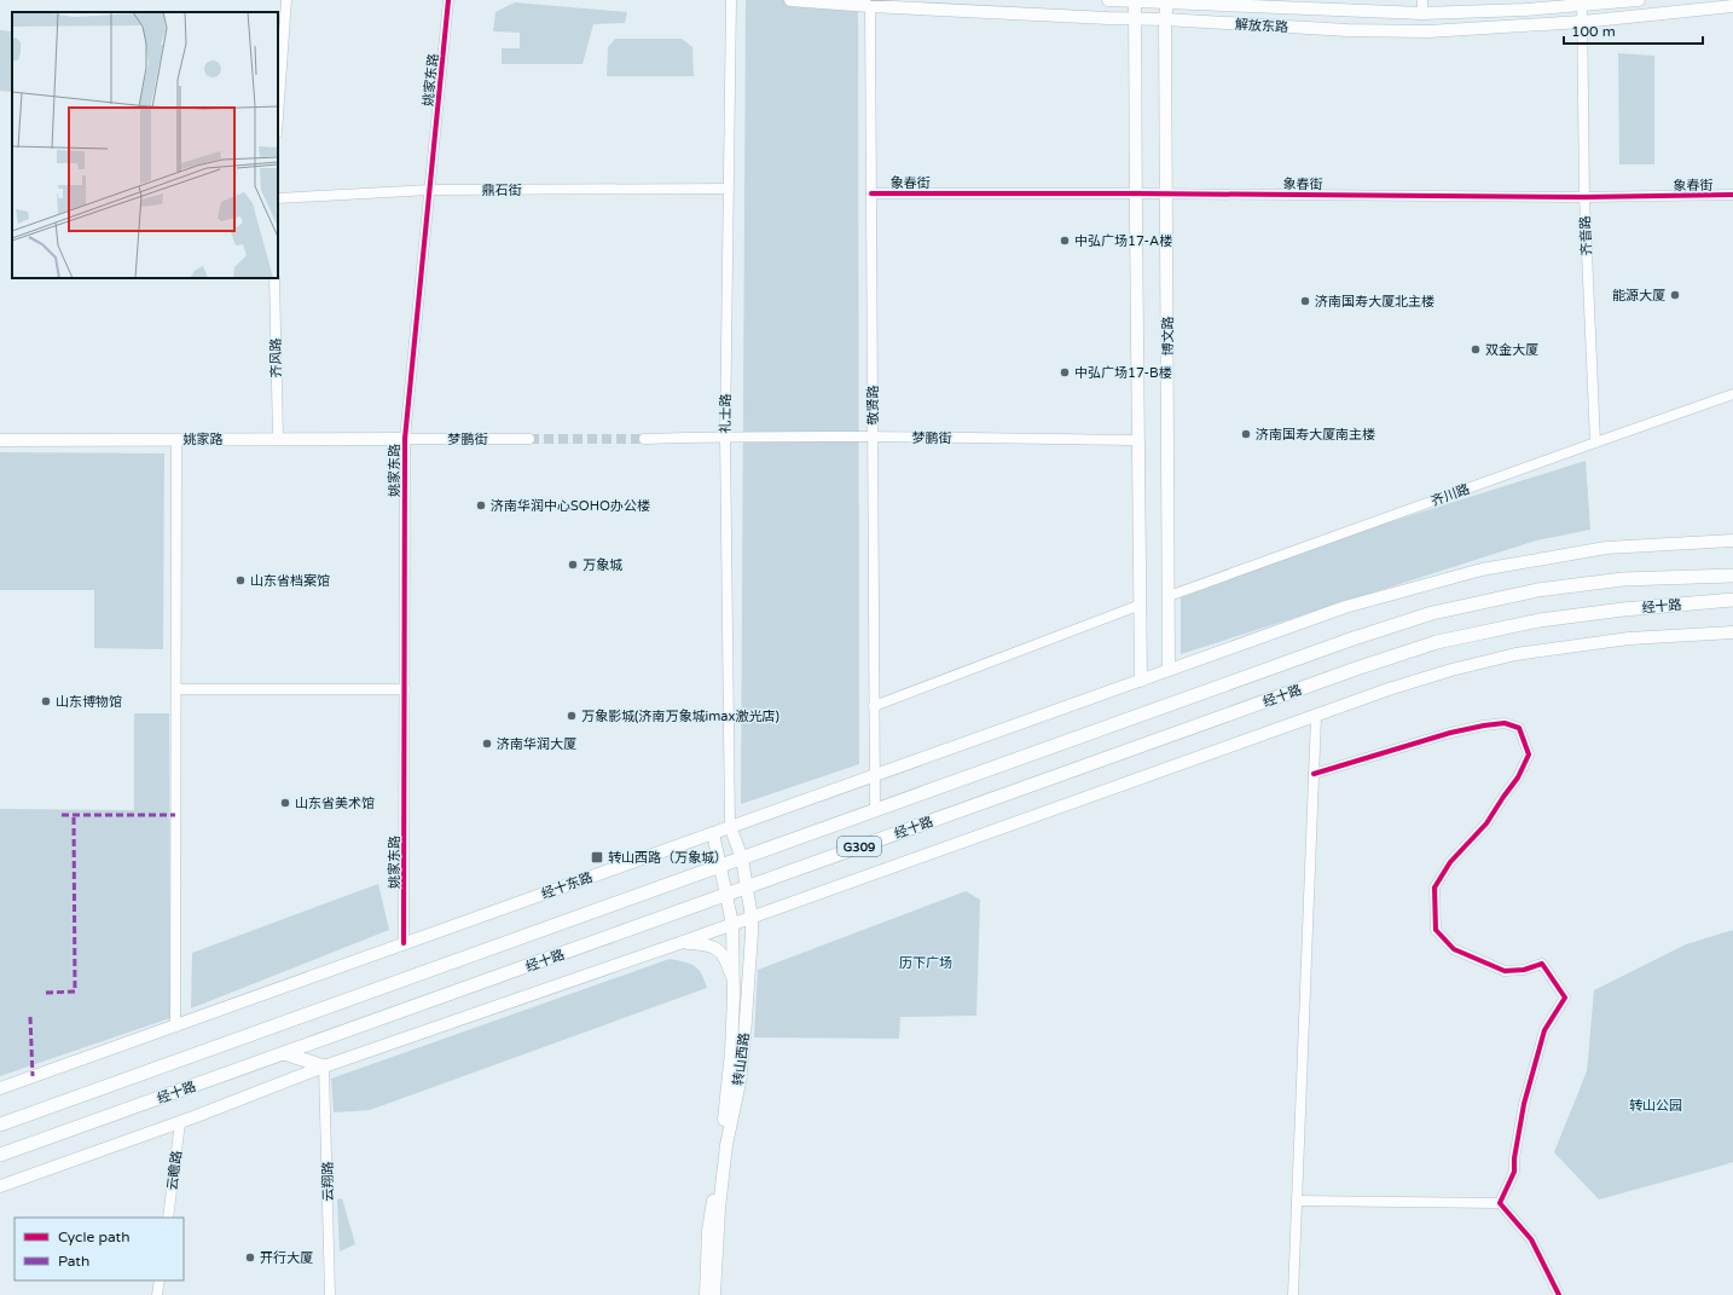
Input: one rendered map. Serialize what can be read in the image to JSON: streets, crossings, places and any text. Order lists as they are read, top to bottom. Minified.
{"streets":{"highway":["经十路","G309"],"main road":["解放东路","博文路","姚家路","经十东路","转山西路"],"street":["姚家东路","象春街","鼎石街","齐音路","齐风路","敬贤路","礼士路","梦鹏街","齐川路","云瞻路","云翔路"]},"crossings":[["解放东路","齐音路"],["解放东路","博文路"],["解放东路","敬贤路"],["姚家东路","鼎石街"],["姚家东路","梦鹏街"],["姚家东路","姚家路"],["姚家东路","经十东路"],["象春街","齐音路"],["象春街","博文路"],["象春街","敬贤路"],["鼎石街","礼士路"],["齐音路","齐川路"],["博文路","齐川路"],["齐风路","姚家路"],["敬贤路","梦鹏街"],["敬贤路","经十路"],["礼士路","梦鹏街"],["礼士路","经十东路"],["礼士路","转山西路"],["梦鹏街","姚家路"],["经十路","转山西路"],["经十东路","转山西路"]],"parks":["历下广场","转山公园"],"places":{"other":["中弘广场17-A楼","能源大厦","济南国寿大厦北主楼","双金大厦","中弘广场17-B楼","济南国寿大厦南主楼","济南华润中心SOHO办公楼","万象城","山东省档案馆","山东博物馆","万象影城(济南万象城imax激光店)","济南华润大厦","山东省美术馆","开行大厦"],"transit":["转山西路（万象城）"]},"legend":["Cycle path","Path"],"scale_bar":"100 m"}
